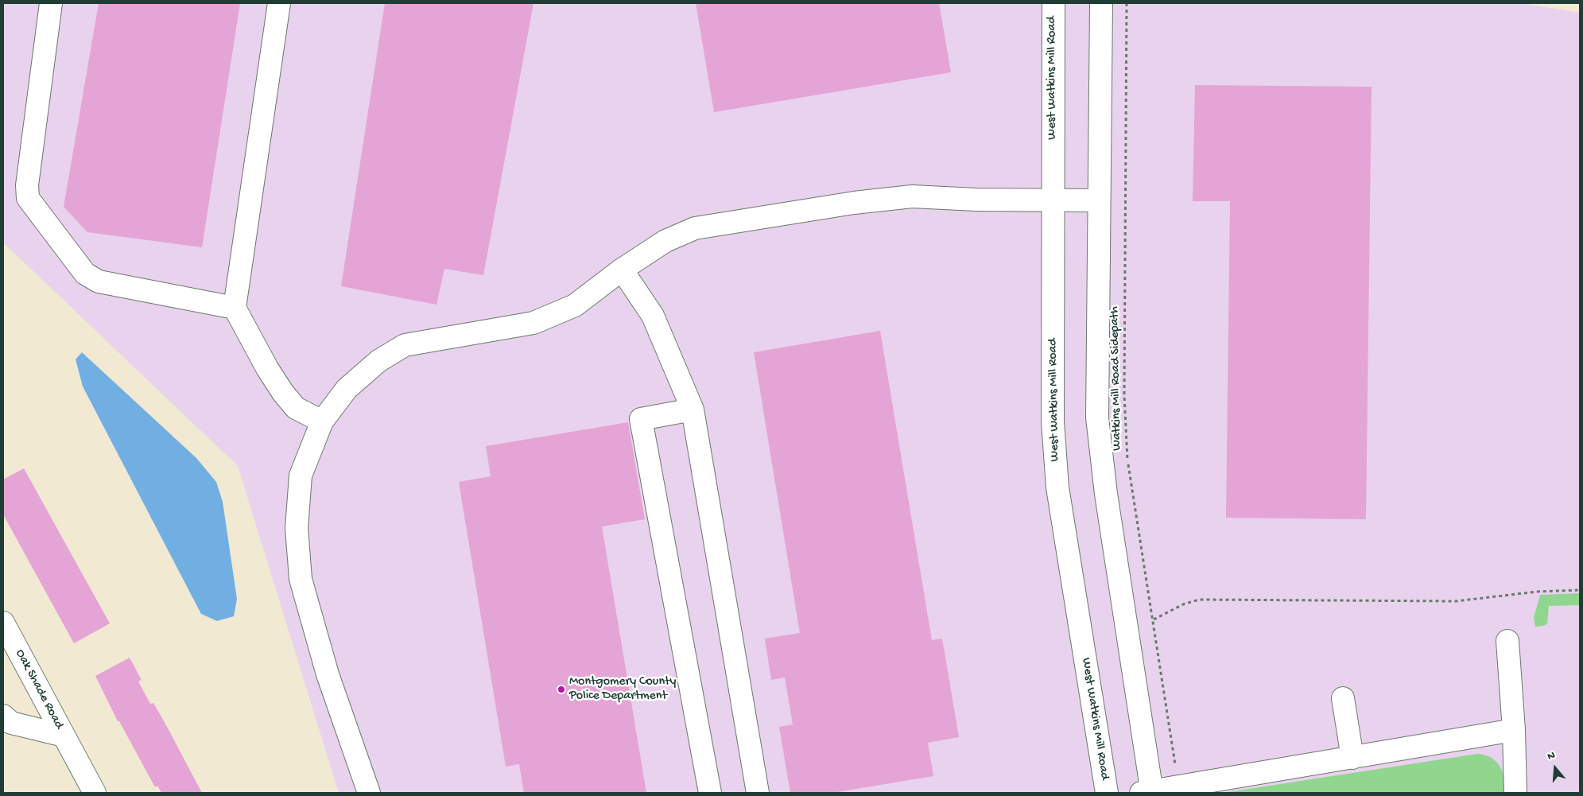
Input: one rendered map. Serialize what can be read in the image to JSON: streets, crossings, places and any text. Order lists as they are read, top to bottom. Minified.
{"streets":{"main road":["West Watkins Mill Road","Oak Shade Road"],"path":["Watkins Mill Road Sidepath"]},"places":["Montgomery County Police Department"],"north":"top"}
